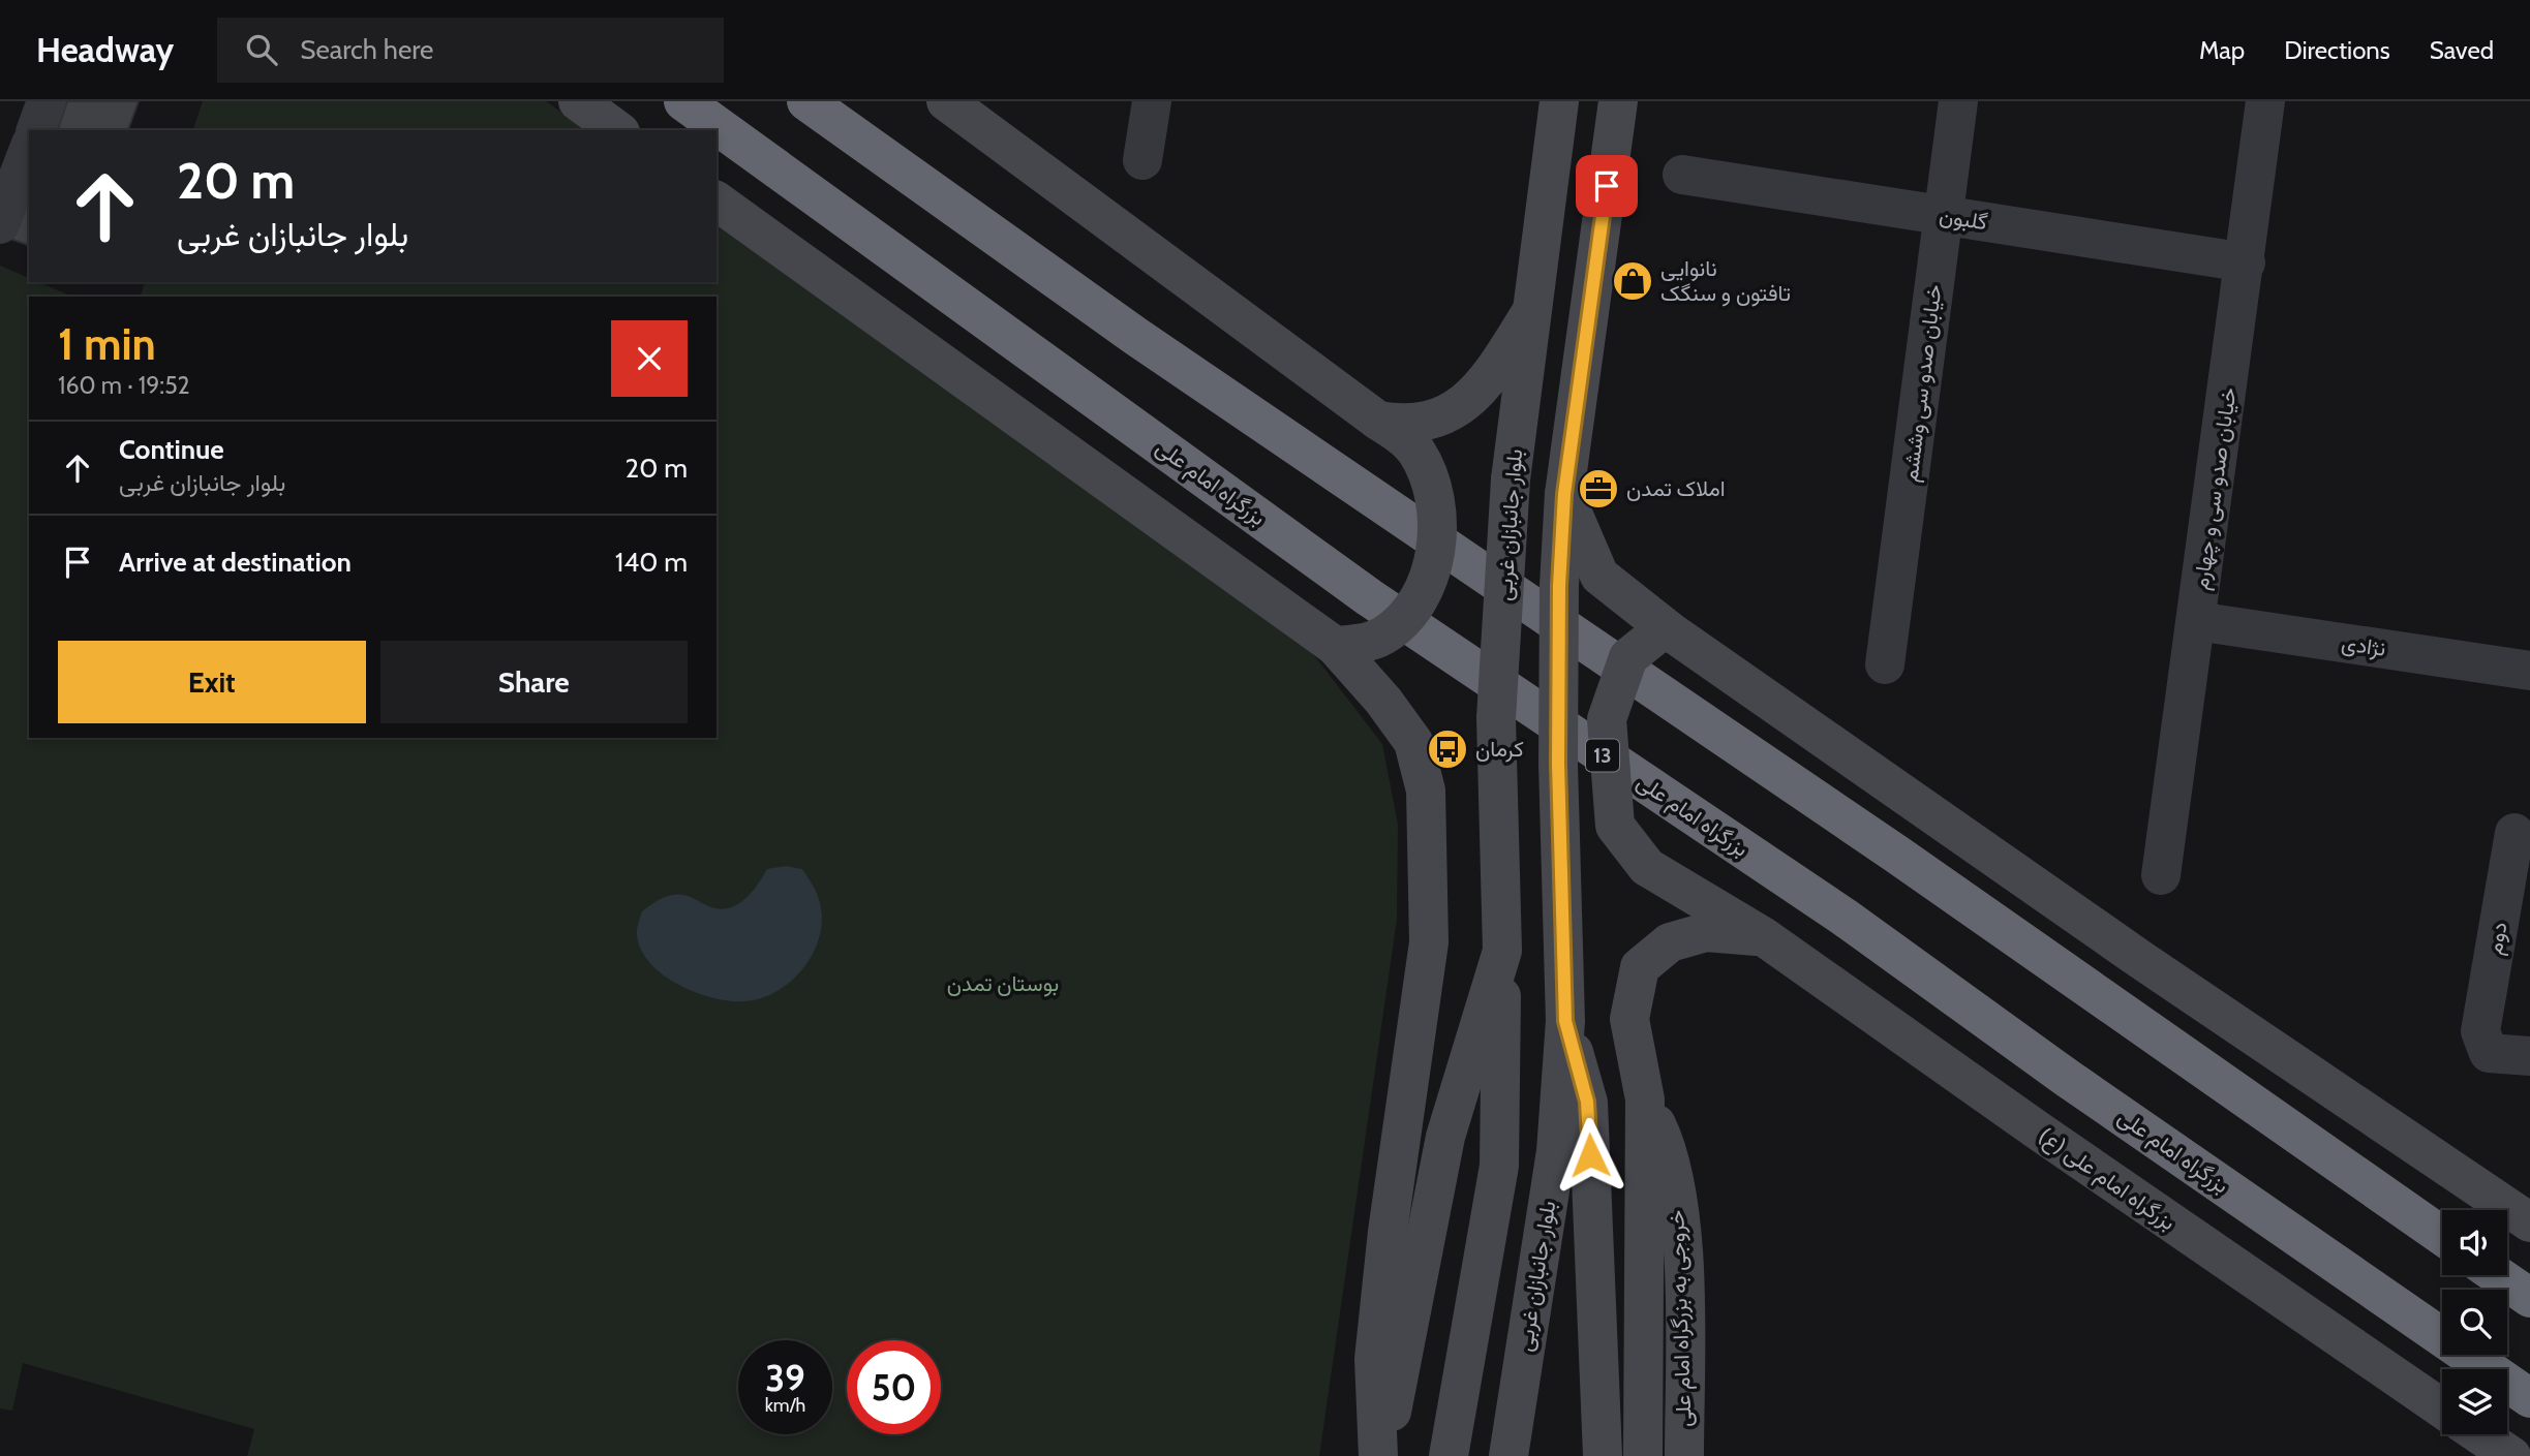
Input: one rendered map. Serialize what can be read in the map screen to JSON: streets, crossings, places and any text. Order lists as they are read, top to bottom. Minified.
{"streets":{"highway":["بزرگراه امام علی","13"],"main road":["بلوار جانبازان غربی","بزرگراه امام علی (ع)","خروجی به بزرگراه امام علی"],"street":["گلبون","خیابان صدو سی وششم","خیابان صدو سی و چهارم","نژادی","دوم"]},"crossings":[["گلبون","خیابان صدو سی وششم"],["گلبون","خیابان صدو سی و چهارم"],["خیابان صدو سی و چهارم","نژادی"]],"parks":["بوستان تمدن"],"places":{"shop":["نانوایی تافتون و سنگک"],"office":["املاک تمدن"],"bus stop":["کرمان"]},"page":{"header":"Headway","search":"Search here","nav":["Map","Directions","Saved"],"turn":["20 m","بلوار جانبازان غربی"],"heading":["1 min","160 m · 19:52"],"list":[{"name":"Continue","note":"بلوار جانبازان غربی","value":"20 m"},{"name":"Arrive at destination","value":"140 m"}],"buttons":["Exit","Share"],"speed":"39 km/h","limit":"50"}}
